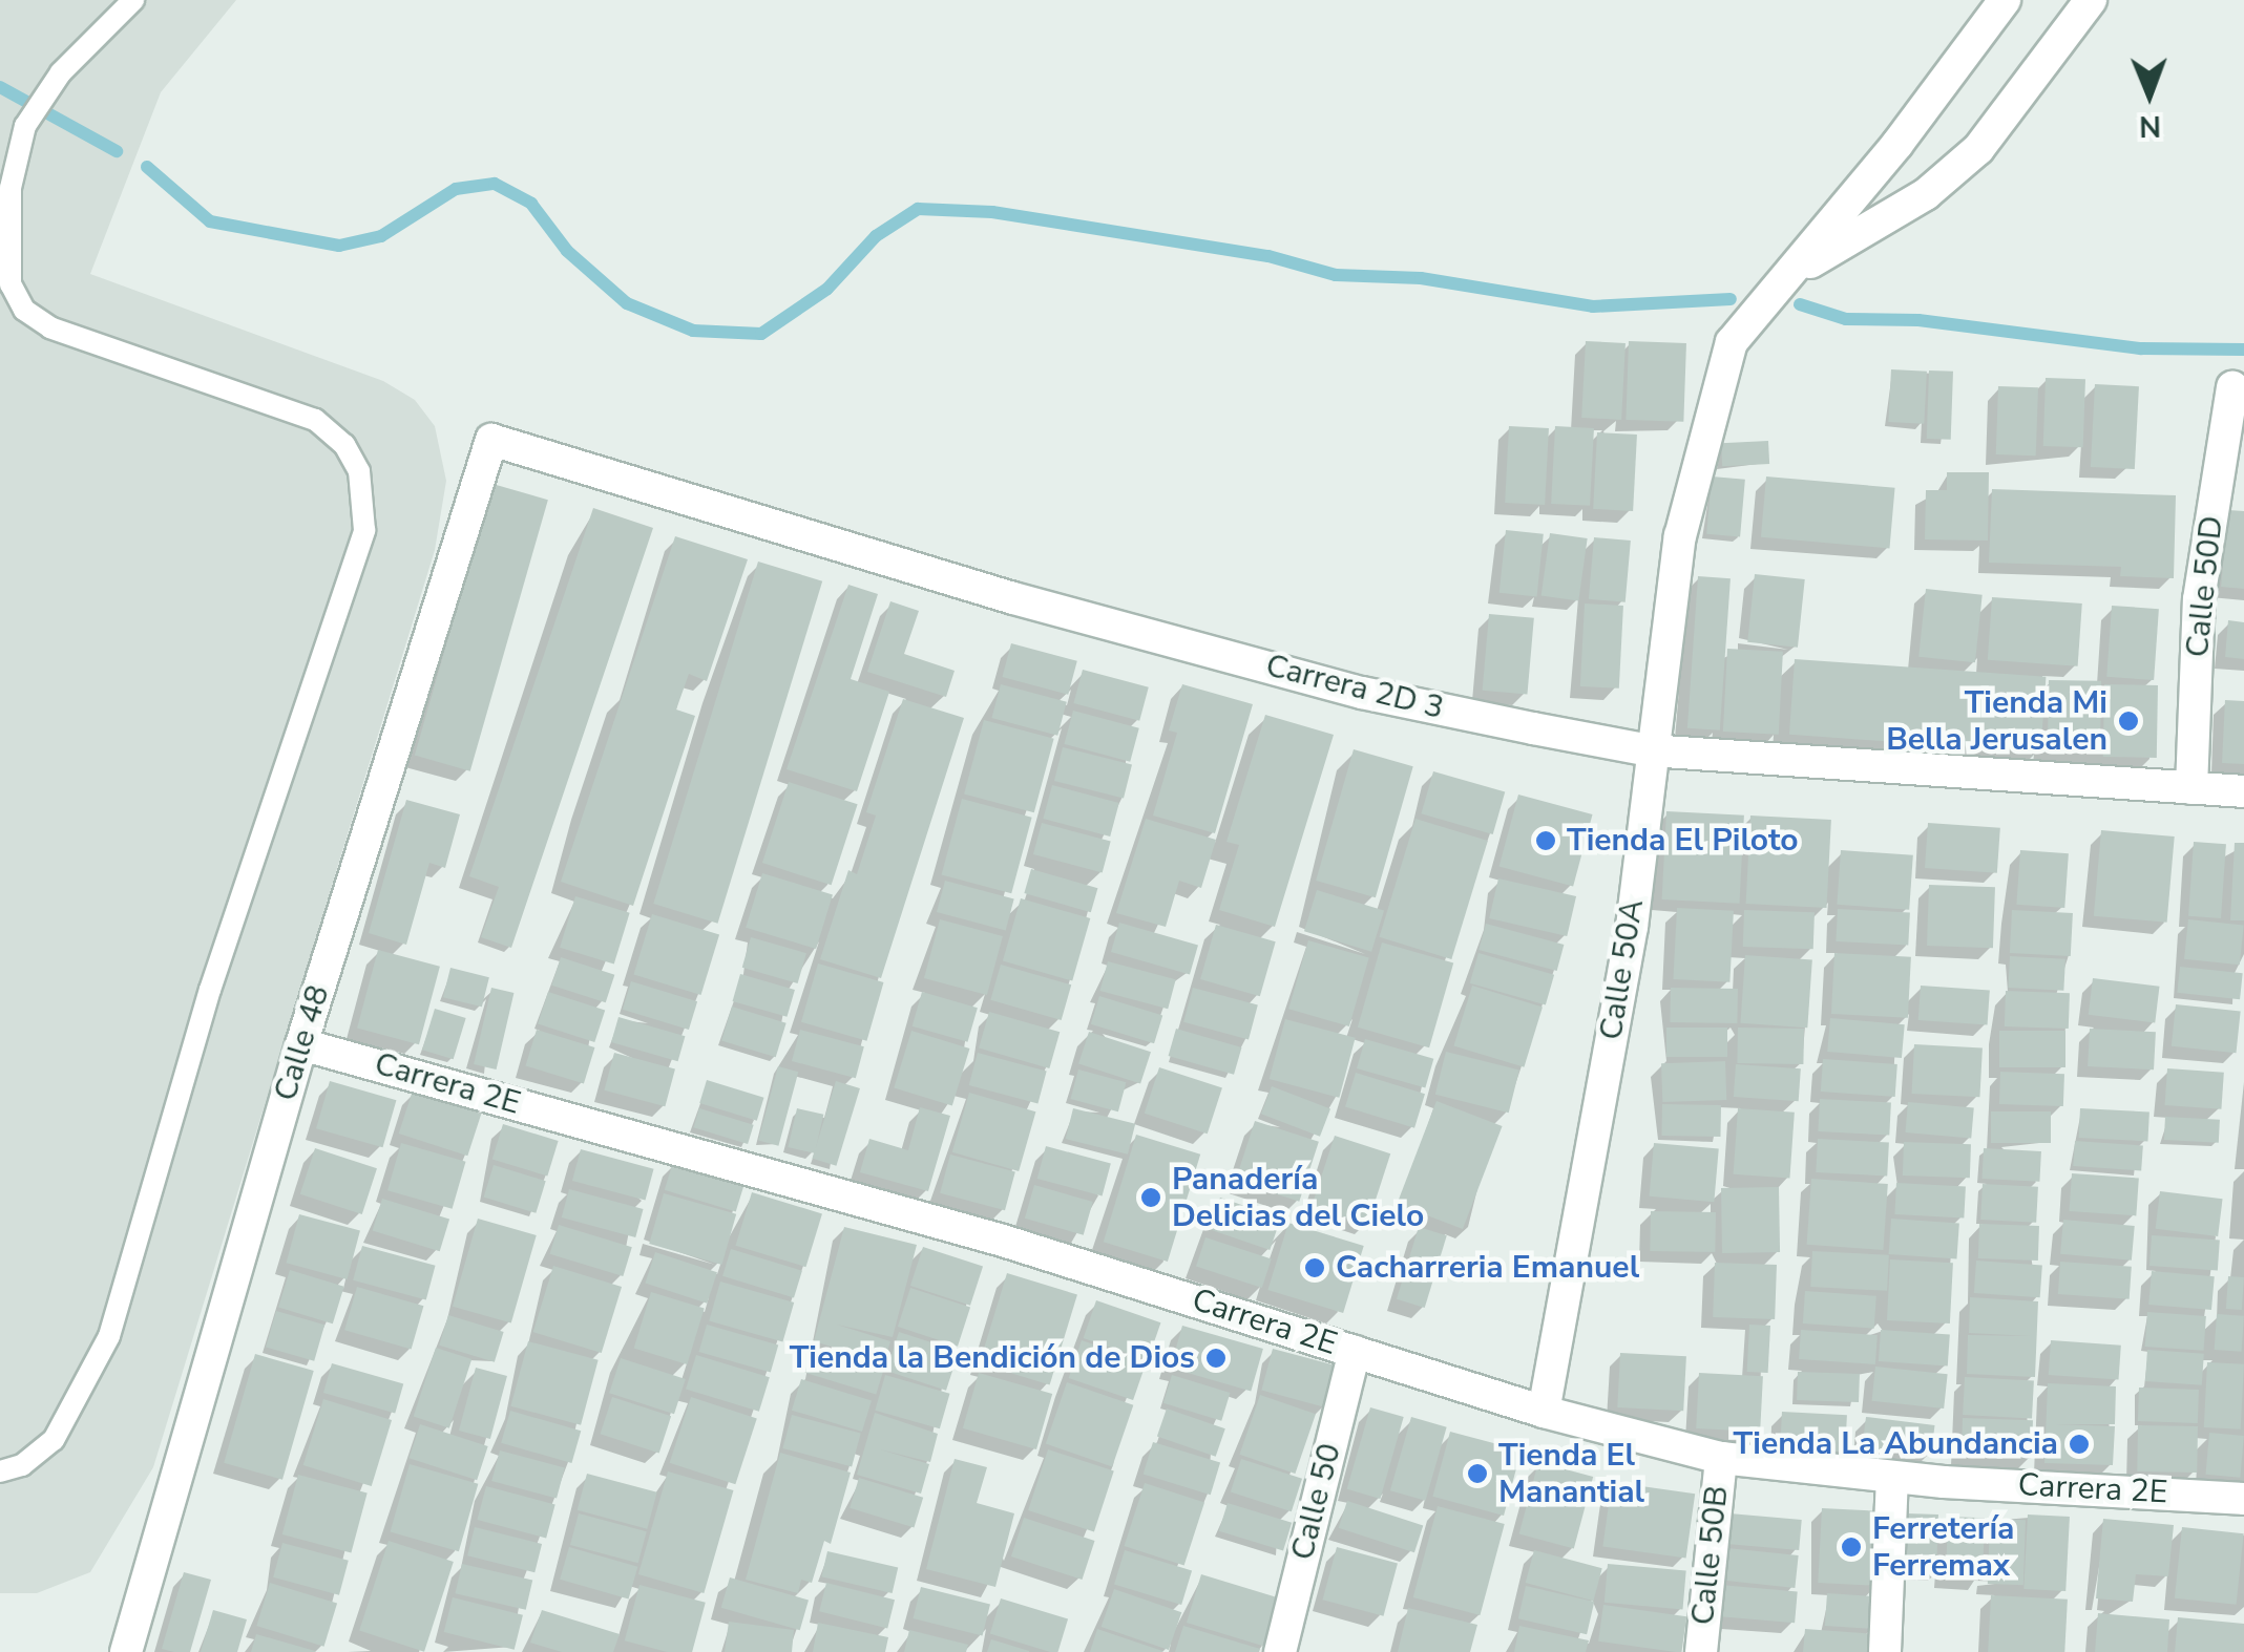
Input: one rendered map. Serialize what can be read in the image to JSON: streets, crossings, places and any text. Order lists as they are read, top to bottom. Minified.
{"streets":{"street":["Calle 50D","Carrera 2D 3","Calle 50A","Calle 48","Carrera 2E","Calle 50","Calle 50B"]},"crossings":[["Calle 50D","Carrera 2D 3"],["Carrera 2D 3","Calle 50A"],["Carrera 2D 3","Calle 48"],["Calle 50A","Carrera 2E"],["Calle 48","Carrera 2E"],["Carrera 2E","Calle 50"],["Carrera 2E","Calle 50B"]],"places":["Tienda Mi Bella Jerusalen","Tienda El Piloto","Panadería Delicias del Cielo","Cacharreria Emanuel","Tienda la Bendición de Dios","Tienda La Abundancia","Tienda El Manantial","Ferretería Ferremax"],"north":"bottom"}
